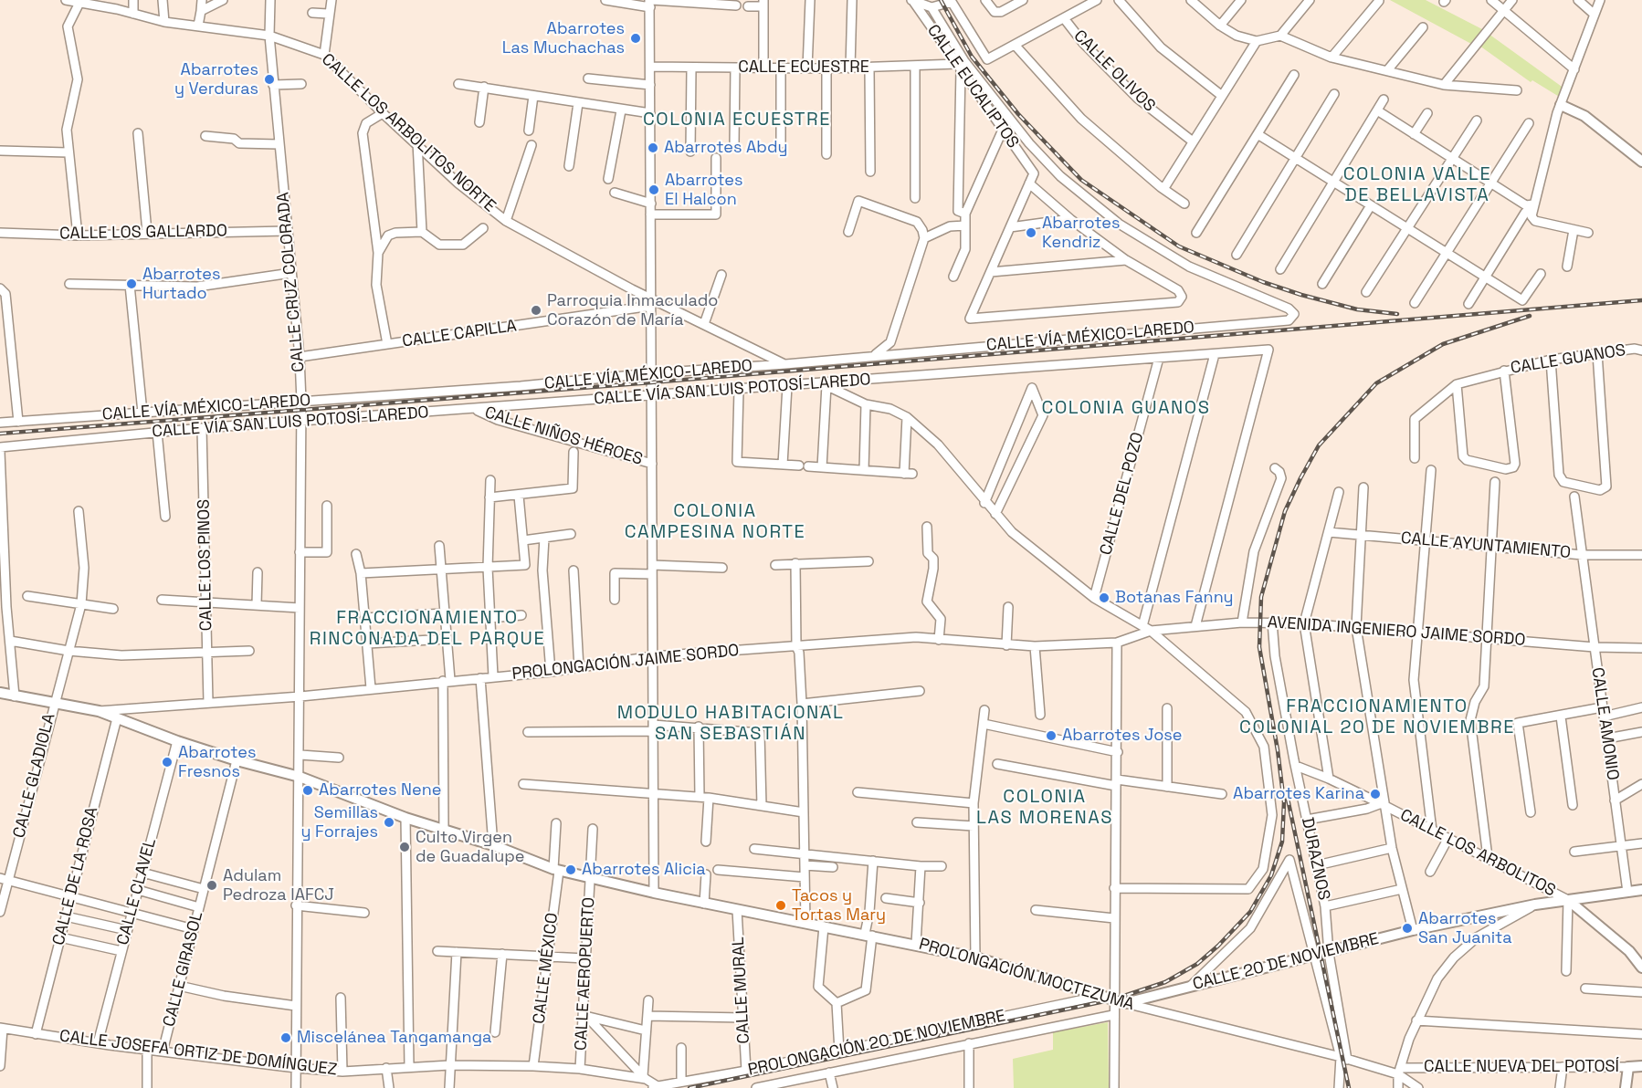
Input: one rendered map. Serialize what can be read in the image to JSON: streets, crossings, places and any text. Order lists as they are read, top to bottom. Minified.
{"streets":{"main road":["CALLE LOS ARBOLITOS","CALLE 20 DE NOVIEMBRE","PROLONGACIÓN MOCTEZUMA","CALLE NUEVA DEL POTOSÍ"],"street":["CALLE ECUESTRE","CALLE OLIVOS","CALLE EUCALIPTOS","CALLE LOS ARBOLITOS NORTE","CALLE LOS GALLARDO","CALLE CRUZ COLORADA","CALLE CAPILLA","CALLE VÍA MÉXICO-LAREDO","CALLE GUANOS","CALLE VÍA SAN LUIS POTOSÍ-LAREDO","CALLE NIÑOS HÉROES","CALLE DEL POZO","CALLE AYUNTAMIENTO","CALLE LOS PINOS","AVENIDA INGENIERO JAIME SORDO","PROLONGACIÓN JAIME SORDO","CALLE AMONIO","CALLE GLADIOLA","DURAZNOS","CALLE DE LA ROSA","CALLE CLAVEL","CALLE MÉXICO","CALLE GIRASOL","CALLE AEROPUERTO","CALLE MURAL","PROLONGACIÓN 20 DE NOVIEMBRE","CALLE JOSEFA ORTIZ DE DOMÍNGUEZ"]},"crossings":[["CALLE ECUESTRE","CALLE EUCALIPTOS"],["CALLE LOS ARBOLITOS NORTE","CALLE CRUZ COLORADA"],["CALLE LOS ARBOLITOS NORTE","CALLE CAPILLA"],["CALLE LOS ARBOLITOS NORTE","CALLE VÍA MÉXICO-LAREDO"],["CALLE LOS GALLARDO","CALLE CRUZ COLORADA"],["CALLE CRUZ COLORADA","CALLE CAPILLA"],["CALLE CRUZ COLORADA","CALLE VÍA MÉXICO-LAREDO"],["CALLE CRUZ COLORADA","CALLE VÍA SAN LUIS POTOSÍ-LAREDO"],["CALLE CRUZ COLORADA","PROLONGACIÓN JAIME SORDO"],["CALLE CRUZ COLORADA","PROLONGACIÓN MOCTEZUMA"],["CALLE CRUZ COLORADA","CALLE JOSEFA ORTIZ DE DOMÍNGUEZ"],["CALLE VÍA SAN LUIS POTOSÍ-LAREDO","CALLE NIÑOS HÉROES"],["CALLE VÍA SAN LUIS POTOSÍ-LAREDO","CALLE DEL POZO"],["CALLE VÍA SAN LUIS POTOSÍ-LAREDO","CALLE LOS PINOS"],["CALLE VÍA SAN LUIS POTOSÍ-LAREDO","AVENIDA INGENIERO JAIME SORDO"],["CALLE AYUNTAMIENTO","CALLE AMONIO"],["CALLE LOS PINOS","PROLONGACIÓN JAIME SORDO"],["AVENIDA INGENIERO JAIME SORDO","PROLONGACIÓN JAIME SORDO"],["AVENIDA INGENIERO JAIME SORDO","CALLE AMONIO"],["AVENIDA INGENIERO JAIME SORDO","DURAZNOS"],["PROLONGACIÓN JAIME SORDO","PROLONGACIÓN MOCTEZUMA"],["CALLE AMONIO","CALLE 20 DE NOVIEMBRE"],["CALLE GLADIOLA","PROLONGACIÓN MOCTEZUMA"],["CALLE LOS ARBOLITOS","DURAZNOS"],["CALLE LOS ARBOLITOS","CALLE 20 DE NOVIEMBRE"],["DURAZNOS","CALLE 20 DE NOVIEMBRE"],["DURAZNOS","PROLONGACIÓN MOCTEZUMA"],["CALLE DE LA ROSA","PROLONGACIÓN MOCTEZUMA"],["CALLE DE LA ROSA","CALLE JOSEFA ORTIZ DE DOMÍNGUEZ"],["CALLE CLAVEL","PROLONGACIÓN MOCTEZUMA"],["CALLE CLAVEL","CALLE JOSEFA ORTIZ DE DOMÍNGUEZ"],["CALLE 20 DE NOVIEMBRE","PROLONGACIÓN MOCTEZUMA"],["CALLE MÉXICO","PROLONGACIÓN MOCTEZUMA"],["CALLE MÉXICO","CALLE JOSEFA ORTIZ DE DOMÍNGUEZ"],["CALLE GIRASOL","PROLONGACIÓN MOCTEZUMA"],["CALLE GIRASOL","CALLE JOSEFA ORTIZ DE DOMÍNGUEZ"],["CALLE AEROPUERTO","PROLONGACIÓN MOCTEZUMA"],["CALLE AEROPUERTO","CALLE JOSEFA ORTIZ DE DOMÍNGUEZ"],["PROLONGACIÓN MOCTEZUMA","CALLE MURAL"],["PROLONGACIÓN MOCTEZUMA","PROLONGACIÓN 20 DE NOVIEMBRE"],["PROLONGACIÓN MOCTEZUMA","CALLE NUEVA DEL POTOSÍ"],["CALLE MURAL","PROLONGACIÓN 20 DE NOVIEMBRE"],["PROLONGACIÓN 20 DE NOVIEMBRE","CALLE JOSEFA ORTIZ DE DOMÍNGUEZ"]],"districts":["COLONIA ECUESTRE","COLONIA VALLE DE BELLAVISTA","COLONIA GUANOS","COLONIA CAMPESINA NORTE","FRACCIONAMIENTO RINCONADA DEL PARQUE","FRACCIONAMIENTO COLONIAL 20 DE NOVIEMBRE","MODULO HABITACIONAL SAN SEBASTIÁN","COLONIA LAS MORENAS"],"places":["Abarrotes Las Muchachas","Abarrotes y Verduras","Abarrotes Abdy","Abarrotes El Halcon","Abarrotes Kendriz","Abarrotes Hurtado","Parroquia Inmaculado Corazón de María","Botanas Fanny","Abarrotes Jose","Abarrotes Fresnos","Abarrotes Nene","Abarrotes Karina","Semillas y Forrajes","Culto Virgen de Guadalupe","Abarrotes Alicia","Adulam Pedroza IAFCJ","Tacos y Tortas Mary","Abarrotes San Juanita","Miscelánea Tangamanga"]}
